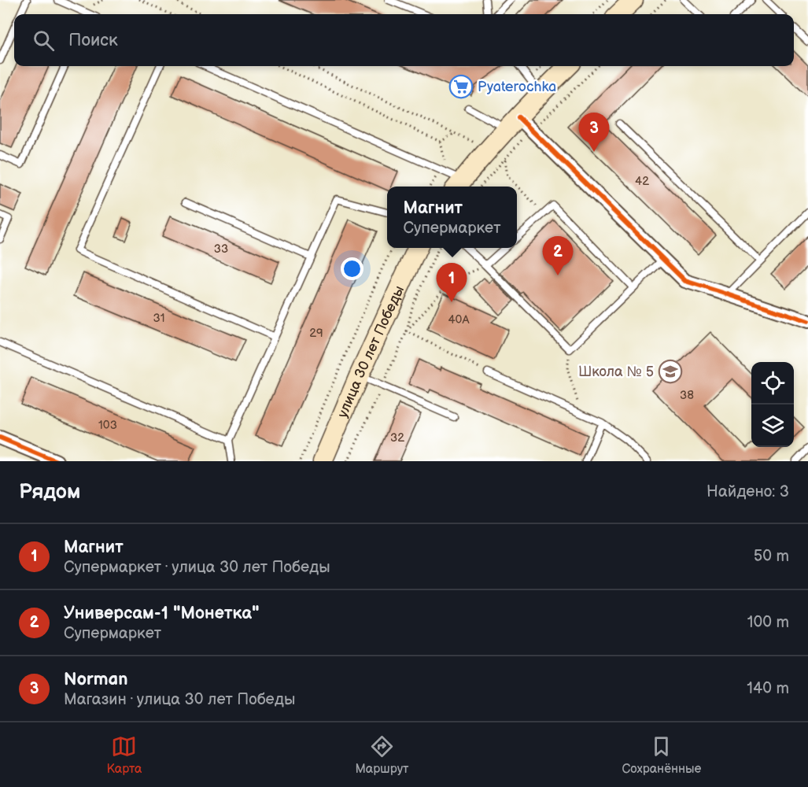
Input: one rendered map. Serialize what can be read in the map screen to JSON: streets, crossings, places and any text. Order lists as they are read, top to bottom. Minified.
{"streets":{"main road":["улица 30 лет Победы"]},"places":{"supermarket":["Pyaterochka"],"school or university":["Школа № 5"]},"house_numbers":["42","33","31","40А","29","38","103","32"],"page":{"search":"Поиск","pins":["3","2","1"],"popup":["Магнит","Супермаркет"],"heading":["Рядом","Найдено: 3"],"list":[{"mark":"1","name":"Магнит","note":"Супермаркет · улица 30 лет Победы","value":"50 m"},{"mark":"2","name":"Универсам-1 \"Монетка\"","note":"Супермаркет","value":"100 m"},{"mark":"3","name":"Norman","note":"Магазин · улица 30 лет Победы","value":"140 m"}],"nav":["Карта","Маршрут","Сохранённые"]}}
